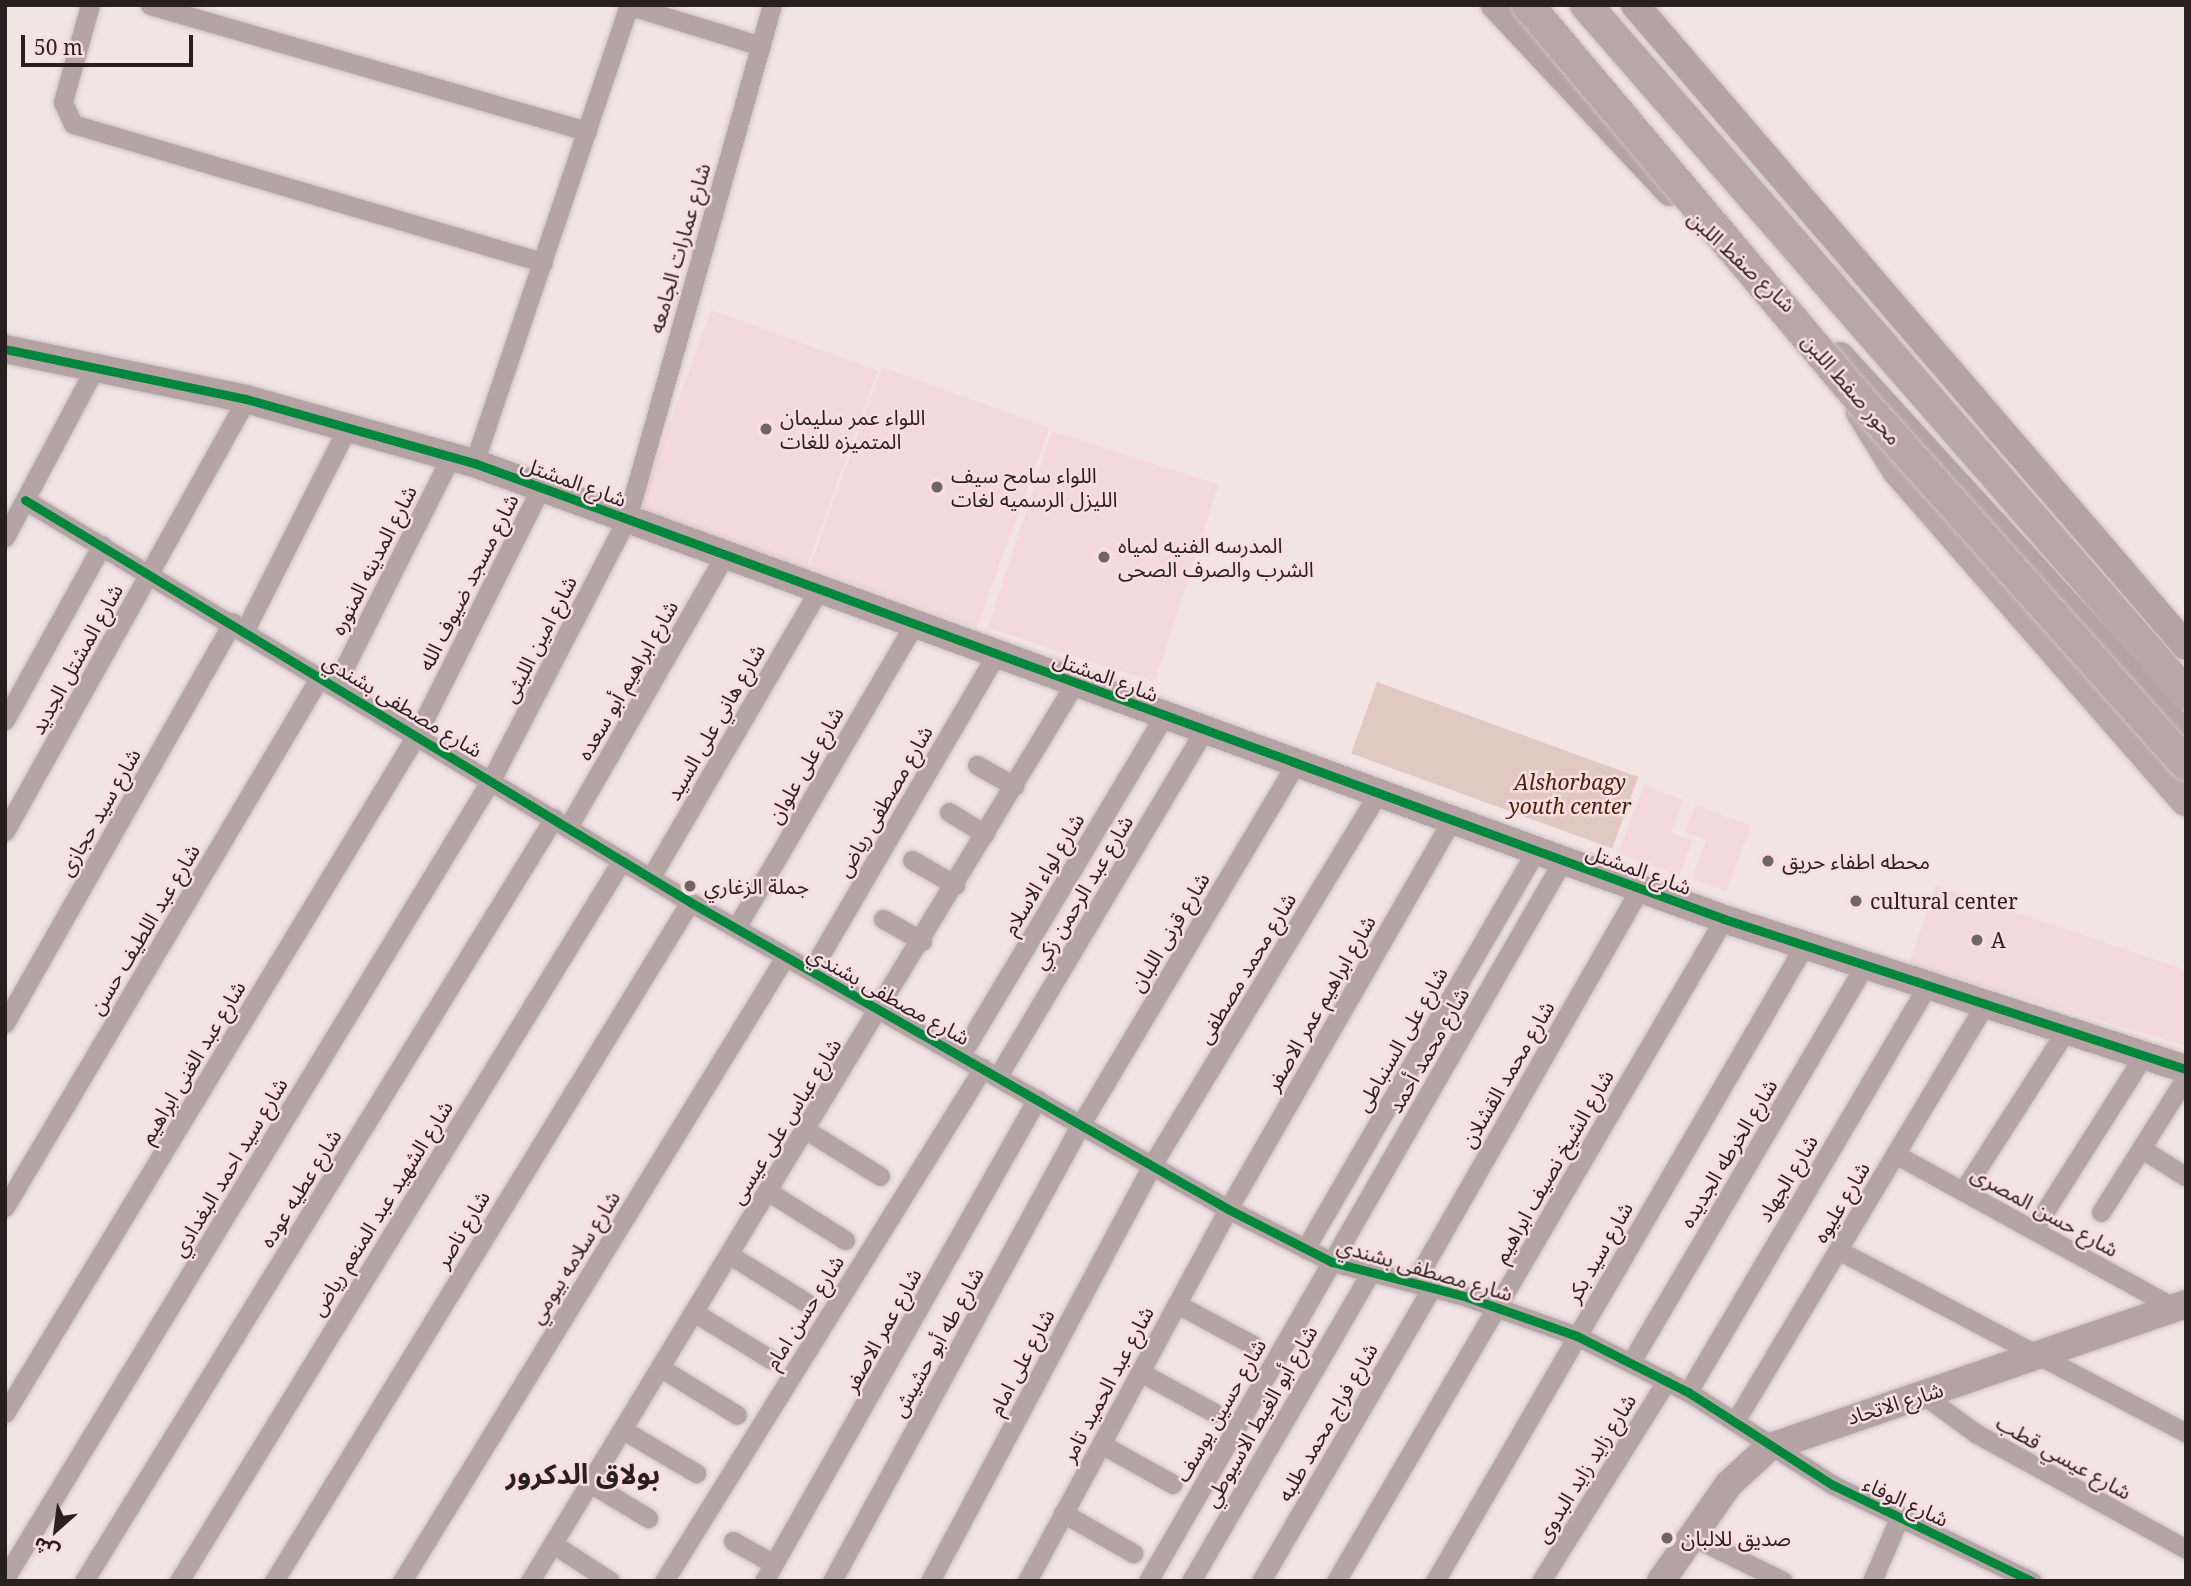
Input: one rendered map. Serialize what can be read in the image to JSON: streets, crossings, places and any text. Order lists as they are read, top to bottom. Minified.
{"streets":{"main road":["محور صفط اللبن"],"street":["شارع عمارات الجامعه","شارع صفط اللبن","شارع المشتل","شارع المدينه المنوره","شارع مسجد ضيوف الله","شارع امين الليثى","شارع المشتل الجديد","شارع ابراهيم أبو سعده","شارع مصطفى بشندي","شارع هاني على السيد","شارع على علوان","شارع مصطفى رياض","شارع سيد حجازى","شارع لواء الاسلام","شارع عبد الرحمن زكي","شارع عبد اللطيف حسن","شارع قرنى اللبان","شارع محمد مصطفى","شارع ابراهيم عمر الاصفر","شارع على السنباطى","شارع محمد أحمد","شارع عبد الغنى ابراهيم","شارع محمد القشلان","شارع عباس على عيسى","شارع الخرطه الجديده","شارع الشيخ نصيف ابراهيم","شارع سيد احمد البغدادي","شارع الجهاد","شارع عطيه عوده","شارع عليوه","شارع الشهيد عبد المنعم رياض","شارع حسن المصرى","شارع ناصر","شارع سيد بكر","شارع سلامه بيومي","شارع حسن امام","شارع عمر الاصفر","شارع طه أبو حشيش","شارع على امام","شارع عبد الحميد تامر","شارع الاتحاد","شارع حسين يوسف","شارع أبو الغيط الاسيوطي","شارع فراج محمد طلبه","شارع عيسي قطب","شارع زايد زايد البدوى","شارع الوفاء"]},"crossings":[["شارع عمارات الجامعه","شارع المشتل"],["شارع عمارات الجامعه","شارع امين الليثى"],["شارع المشتل","شارع المدينه المنوره"],["شارع المشتل","شارع مسجد ضيوف الله"],["شارع المشتل","شارع امين الليثى"],["شارع المشتل","شارع المشتل الجديد"],["شارع المشتل","شارع ابراهيم أبو سعده"],["شارع المشتل","شارع هاني على السيد"],["شارع المشتل","شارع على علوان"],["شارع المشتل","شارع مصطفى رياض"],["شارع المشتل","شارع سيد حجازى"],["شارع المشتل","شارع لواء الاسلام"],["شارع المشتل","شارع عبد الرحمن زكي"],["شارع المشتل","شارع قرنى اللبان"],["شارع المشتل","شارع محمد مصطفى"],["شارع المشتل","شارع ابراهيم عمر الاصفر"],["شارع المشتل","شارع على السنباطى"],["شارع المشتل","شارع محمد أحمد"],["شارع المشتل","شارع محمد القشلان"],["شارع المشتل","شارع عباس على عيسى"],["شارع المشتل","شارع الخرطه الجديده"],["شارع المشتل","شارع الشيخ نصيف ابراهيم"],["شارع المشتل","شارع الجهاد"],["شارع المشتل","شارع عليوه"],["شارع المشتل","شارع سيد بكر"],["شارع المدينه المنوره","شارع مصطفى بشندي"],["شارع المدينه المنوره","شارع عبد اللطيف حسن"],["شارع مسجد ضيوف الله","شارع مصطفى بشندي"],["شارع مسجد ضيوف الله","شارع عبد الغنى ابراهيم"],["شارع امين الليثى","شارع مصطفى بشندي"],["شارع امين الليثى","شارع سيد احمد البغدادي"],["شارع المشتل الجديد","شارع مصطفى بشندي"],["شارع ابراهيم أبو سعده","شارع مصطفى بشندي"],["شارع ابراهيم أبو سعده","شارع عطيه عوده"],["شارع مصطفى بشندي","شارع هاني على السيد"],["شارع مصطفى بشندي","شارع على علوان"],["شارع مصطفى بشندي","شارع مصطفى رياض"],["شارع مصطفى بشندي","شارع سيد حجازى"],["شارع مصطفى بشندي","شارع لواء الاسلام"],["شارع مصطفى بشندي","شارع عبد الرحمن زكي"],["شارع مصطفى بشندي","شارع عبد اللطيف حسن"],["شارع مصطفى بشندي","شارع قرنى اللبان"],["شارع مصطفى بشندي","شارع محمد مصطفى"],["شارع مصطفى بشندي","شارع ابراهيم عمر الاصفر"],["شارع مصطفى بشندي","شارع على السنباطى"],["شارع مصطفى بشندي","شارع محمد أحمد"],["شارع مصطفى بشندي","شارع عبد الغنى ابراهيم"],["شارع مصطفى بشندي","شارع محمد القشلان"],["شارع مصطفى بشندي","شارع عباس على عيسى"],["شارع مصطفى بشندي","شارع الخرطه الجديده"],["شارع مصطفى بشندي","شارع الشيخ نصيف ابراهيم"],["شارع مصطفى بشندي","شارع سيد احمد البغدادي"],["شارع مصطفى بشندي","شارع الجهاد"],["شارع مصطفى بشندي","شارع عطيه عوده"],["شارع مصطفى بشندي","شارع عليوه"],["شارع مصطفى بشندي","شارع الشهيد عبد المنعم رياض"],["شارع مصطفى بشندي","شارع ناصر"],["شارع مصطفى بشندي","شارع سيد بكر"],["شارع مصطفى بشندي","شارع سلامه بيومي"],["شارع مصطفى بشندي","شارع حسن امام"],["شارع مصطفى بشندي","شارع عمر الاصفر"],["شارع مصطفى بشندي","شارع طه أبو حشيش"],["شارع مصطفى بشندي","شارع على امام"],["شارع مصطفى بشندي","شارع عبد الحميد تامر"],["شارع مصطفى بشندي","شارع الاتحاد"],["شارع مصطفى بشندي","شارع حسين يوسف"],["شارع مصطفى بشندي","شارع أبو الغيط الاسيوطي"],["شارع مصطفى بشندي","شارع فراج محمد طلبه"],["شارع مصطفى بشندي","شارع زايد زايد البدوى"],["شارع مصطفى بشندي","شارع الوفاء"],["شارع عبد الرحمن زكي","شارع حسن امام"],["شارع قرنى اللبان","شارع طه أبو حشيش"],["شارع محمد مصطفى","شارع على امام"],["شارع ابراهيم عمر الاصفر","شارع عبد الحميد تامر"],["شارع محمد أحمد","شارع حسين يوسف"],["شارع محمد القشلان","شارع فراج محمد طلبه"],["شارع عليوه","شارع حسن المصرى"],["شارع حسن المصرى","شارع الاتحاد"],["شارع الاتحاد","شارع عيسي قطب"],["شارع الاتحاد","شارع الوفاء"]],"districts":["بولاق الدكرور"],"parks":["Alshorbagy youth center"],"places":["اللواء عمر سليمان المتميزه للغات","اللواء سامح سيف الليزل الرسميه لغات","المدرسه الفنيه لمياه الشرب والصرف الصحى","محطه اطفاء حريق","جملة الزغاري","cultural center","A","صديق للالبان"],"scale_bar":"50 m","north":"bottom left"}
